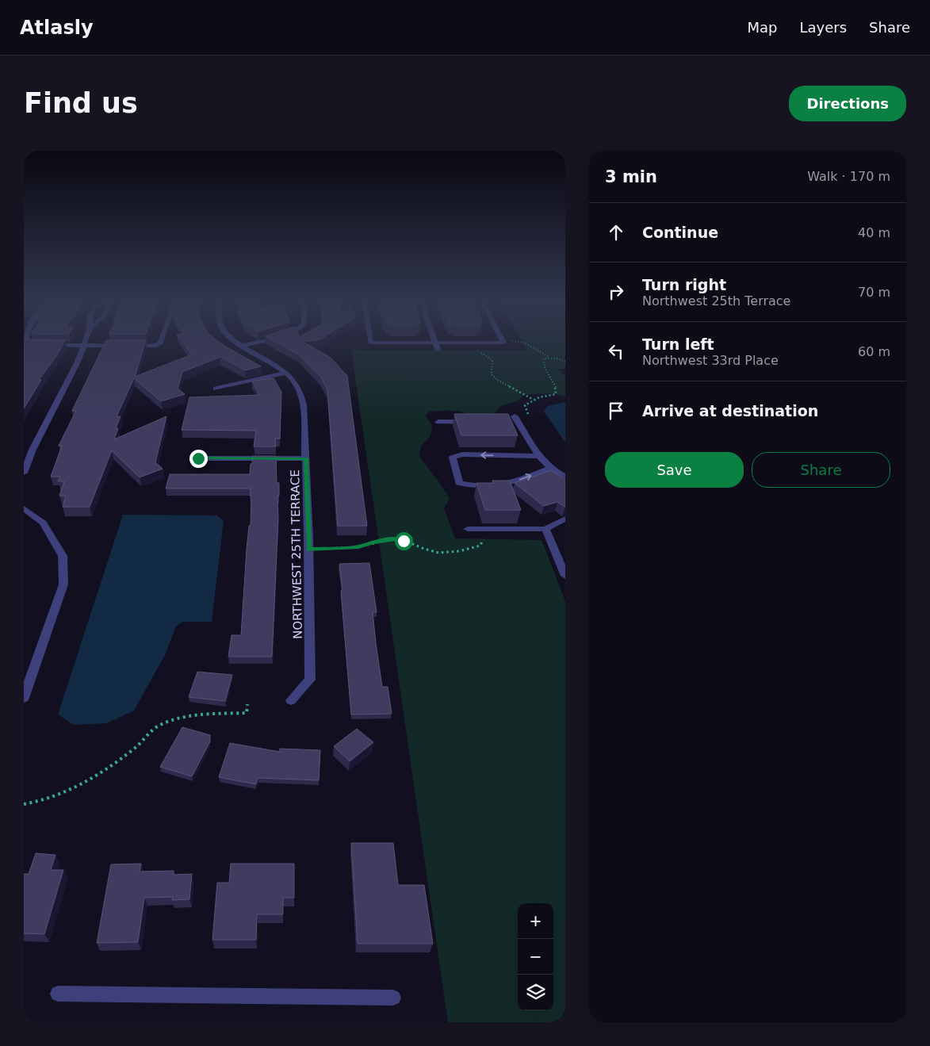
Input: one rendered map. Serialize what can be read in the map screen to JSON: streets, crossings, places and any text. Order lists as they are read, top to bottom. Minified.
{"streets":{"street":["NORTHWEST 25TH TERRACE"]},"page":{"header":"Atlasly","nav":["Map","Layers","Share"],"buttons":["Directions",["Save","Share"]],"title":"Find us","heading":["3 min","Walk · 170 m"],"list":[["Continue","40 m"],["Turn right","Northwest 25th Terrace","70 m"],["Turn left","Northwest 33rd Place","60 m"],"Arrive at destination"],"map_buttons":["+","−"]}}
